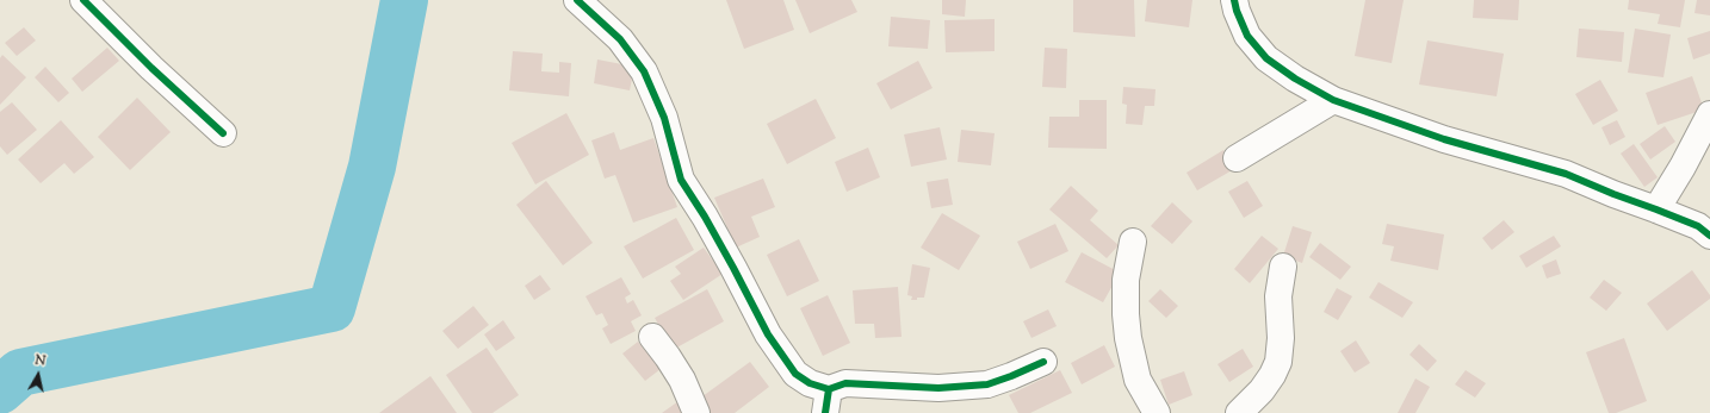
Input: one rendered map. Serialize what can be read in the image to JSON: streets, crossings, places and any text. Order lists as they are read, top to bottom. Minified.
{"north":"top"}
